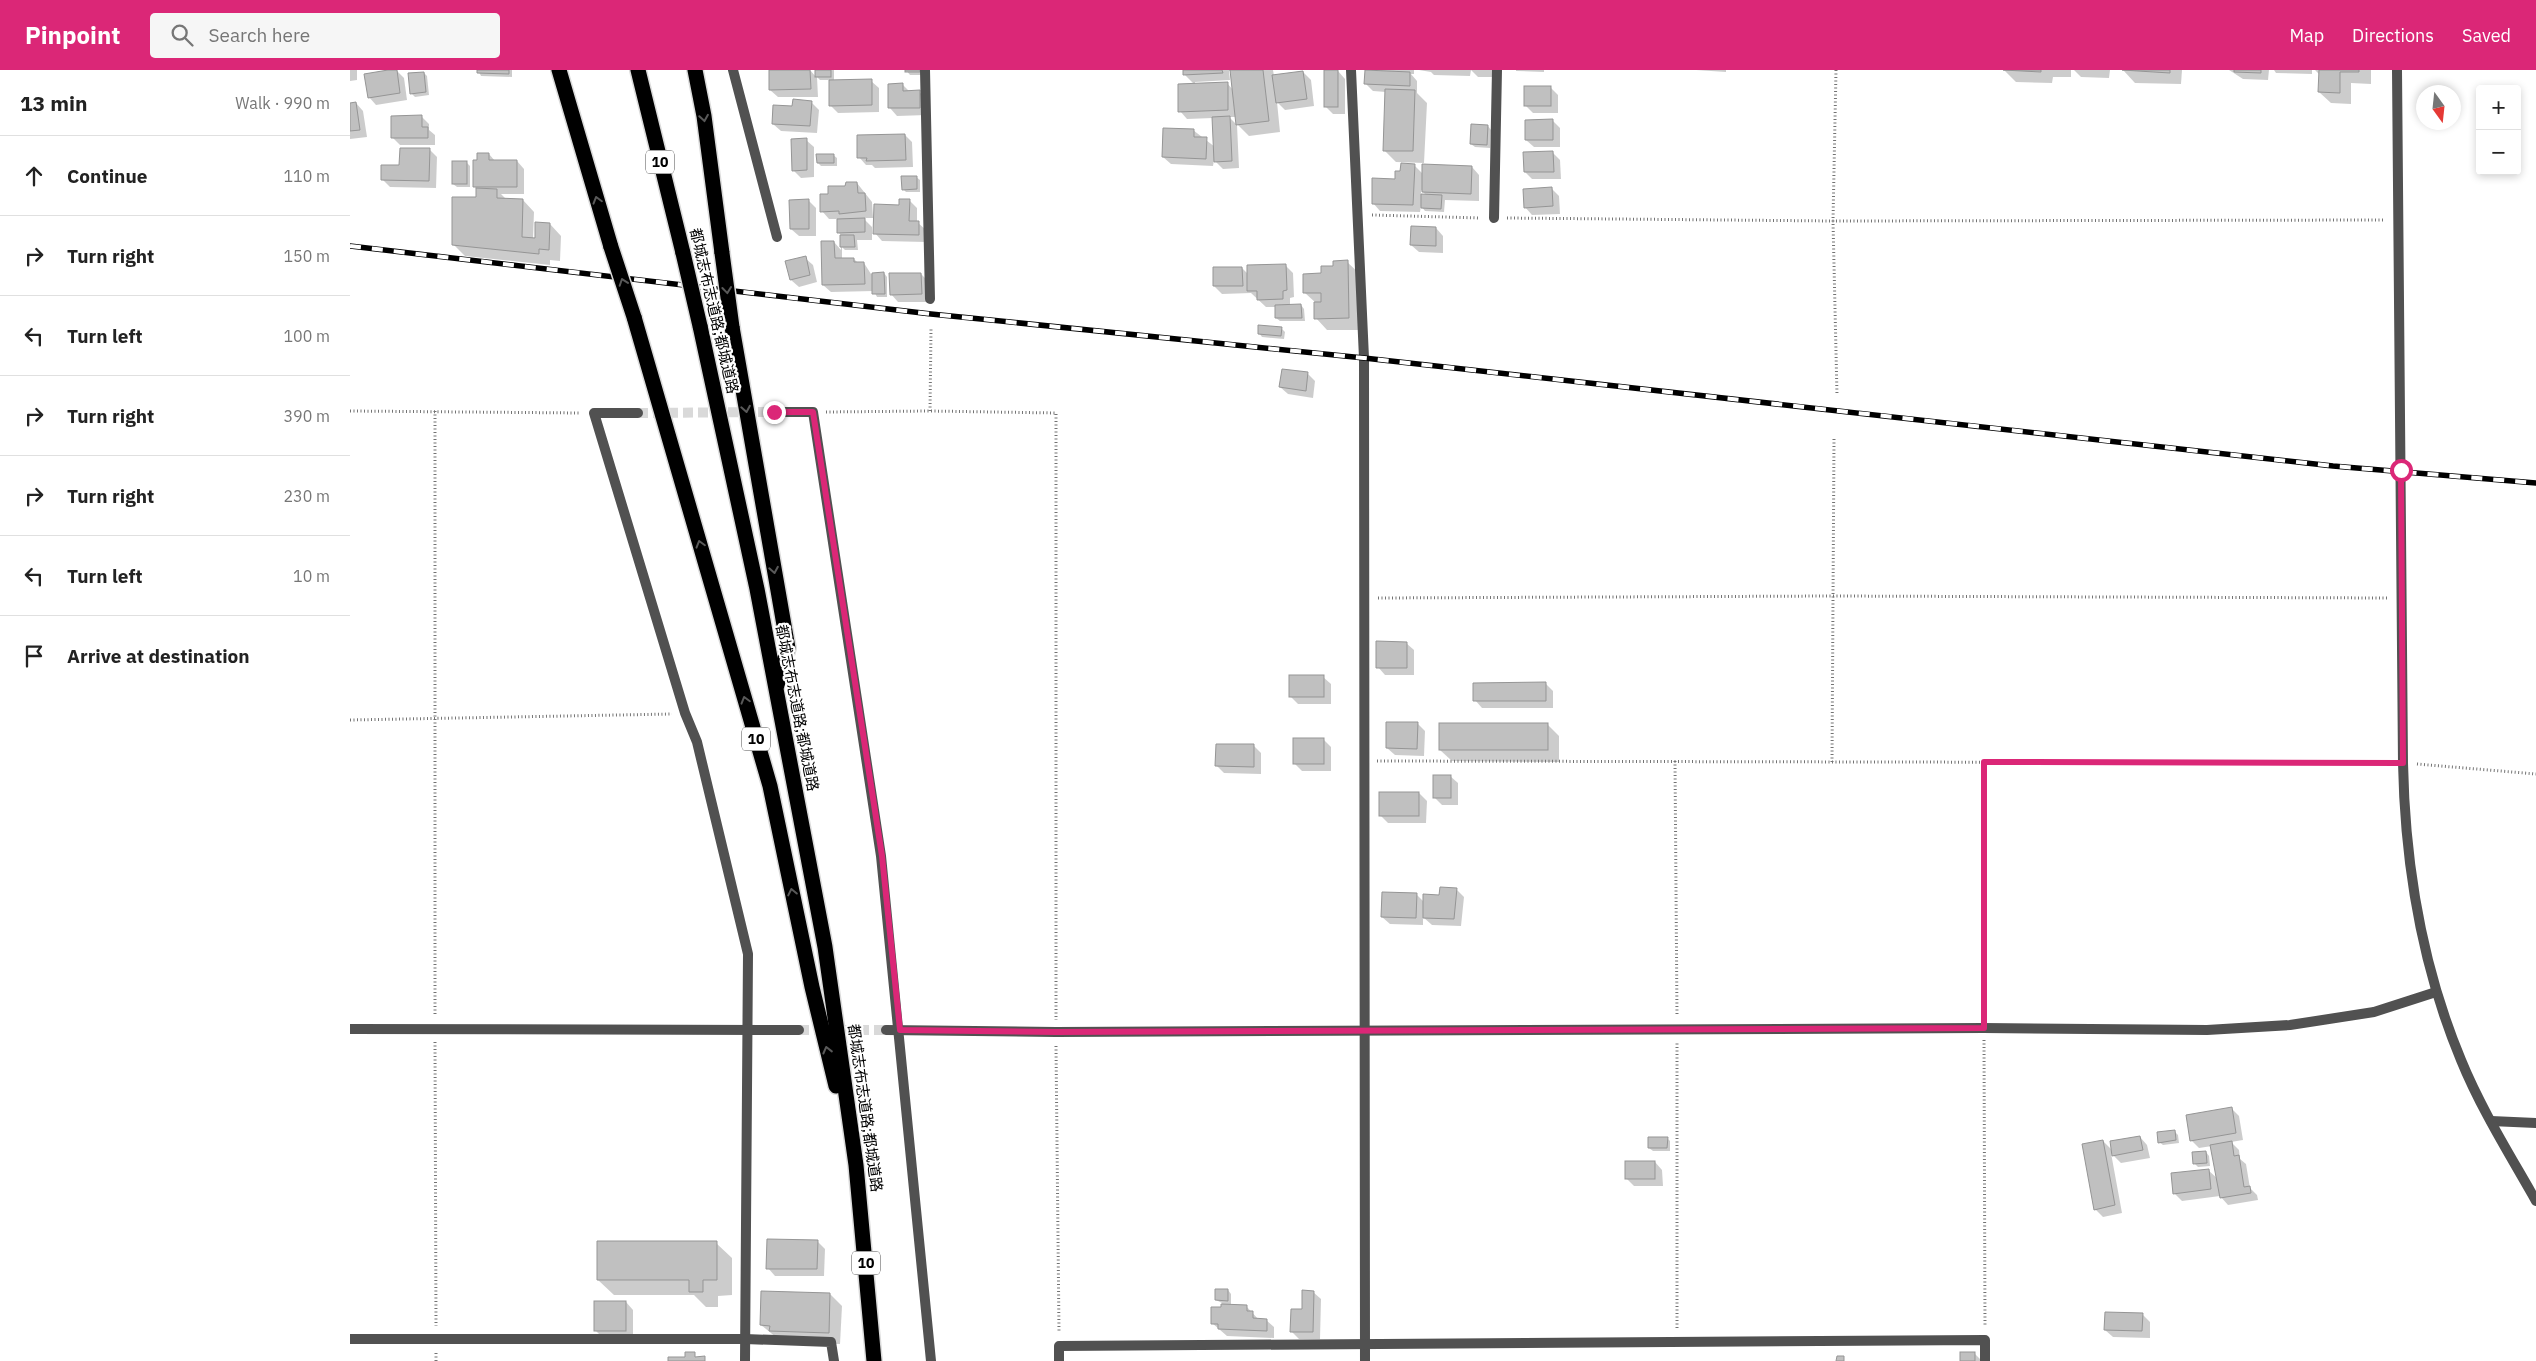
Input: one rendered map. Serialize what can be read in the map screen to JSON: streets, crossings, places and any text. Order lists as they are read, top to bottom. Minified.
{"streets":{"highway":["10","都城志布志道路;都城道路"]},"crossings":[["10","都城志布志道路;都城道路"]],"north":"bottom","page":{"header":"Pinpoint","search":"Search here","nav":["Map","Directions","Saved"],"heading":["13 min","Walk · 990 m"],"map_buttons":["+","−"],"list":[["Continue","110 m"],["Turn right","150 m"],["Turn left","100 m"],["Turn right","390 m"],["Turn right","230 m"],["Turn left","10 m"],"Arrive at destination"]}}
